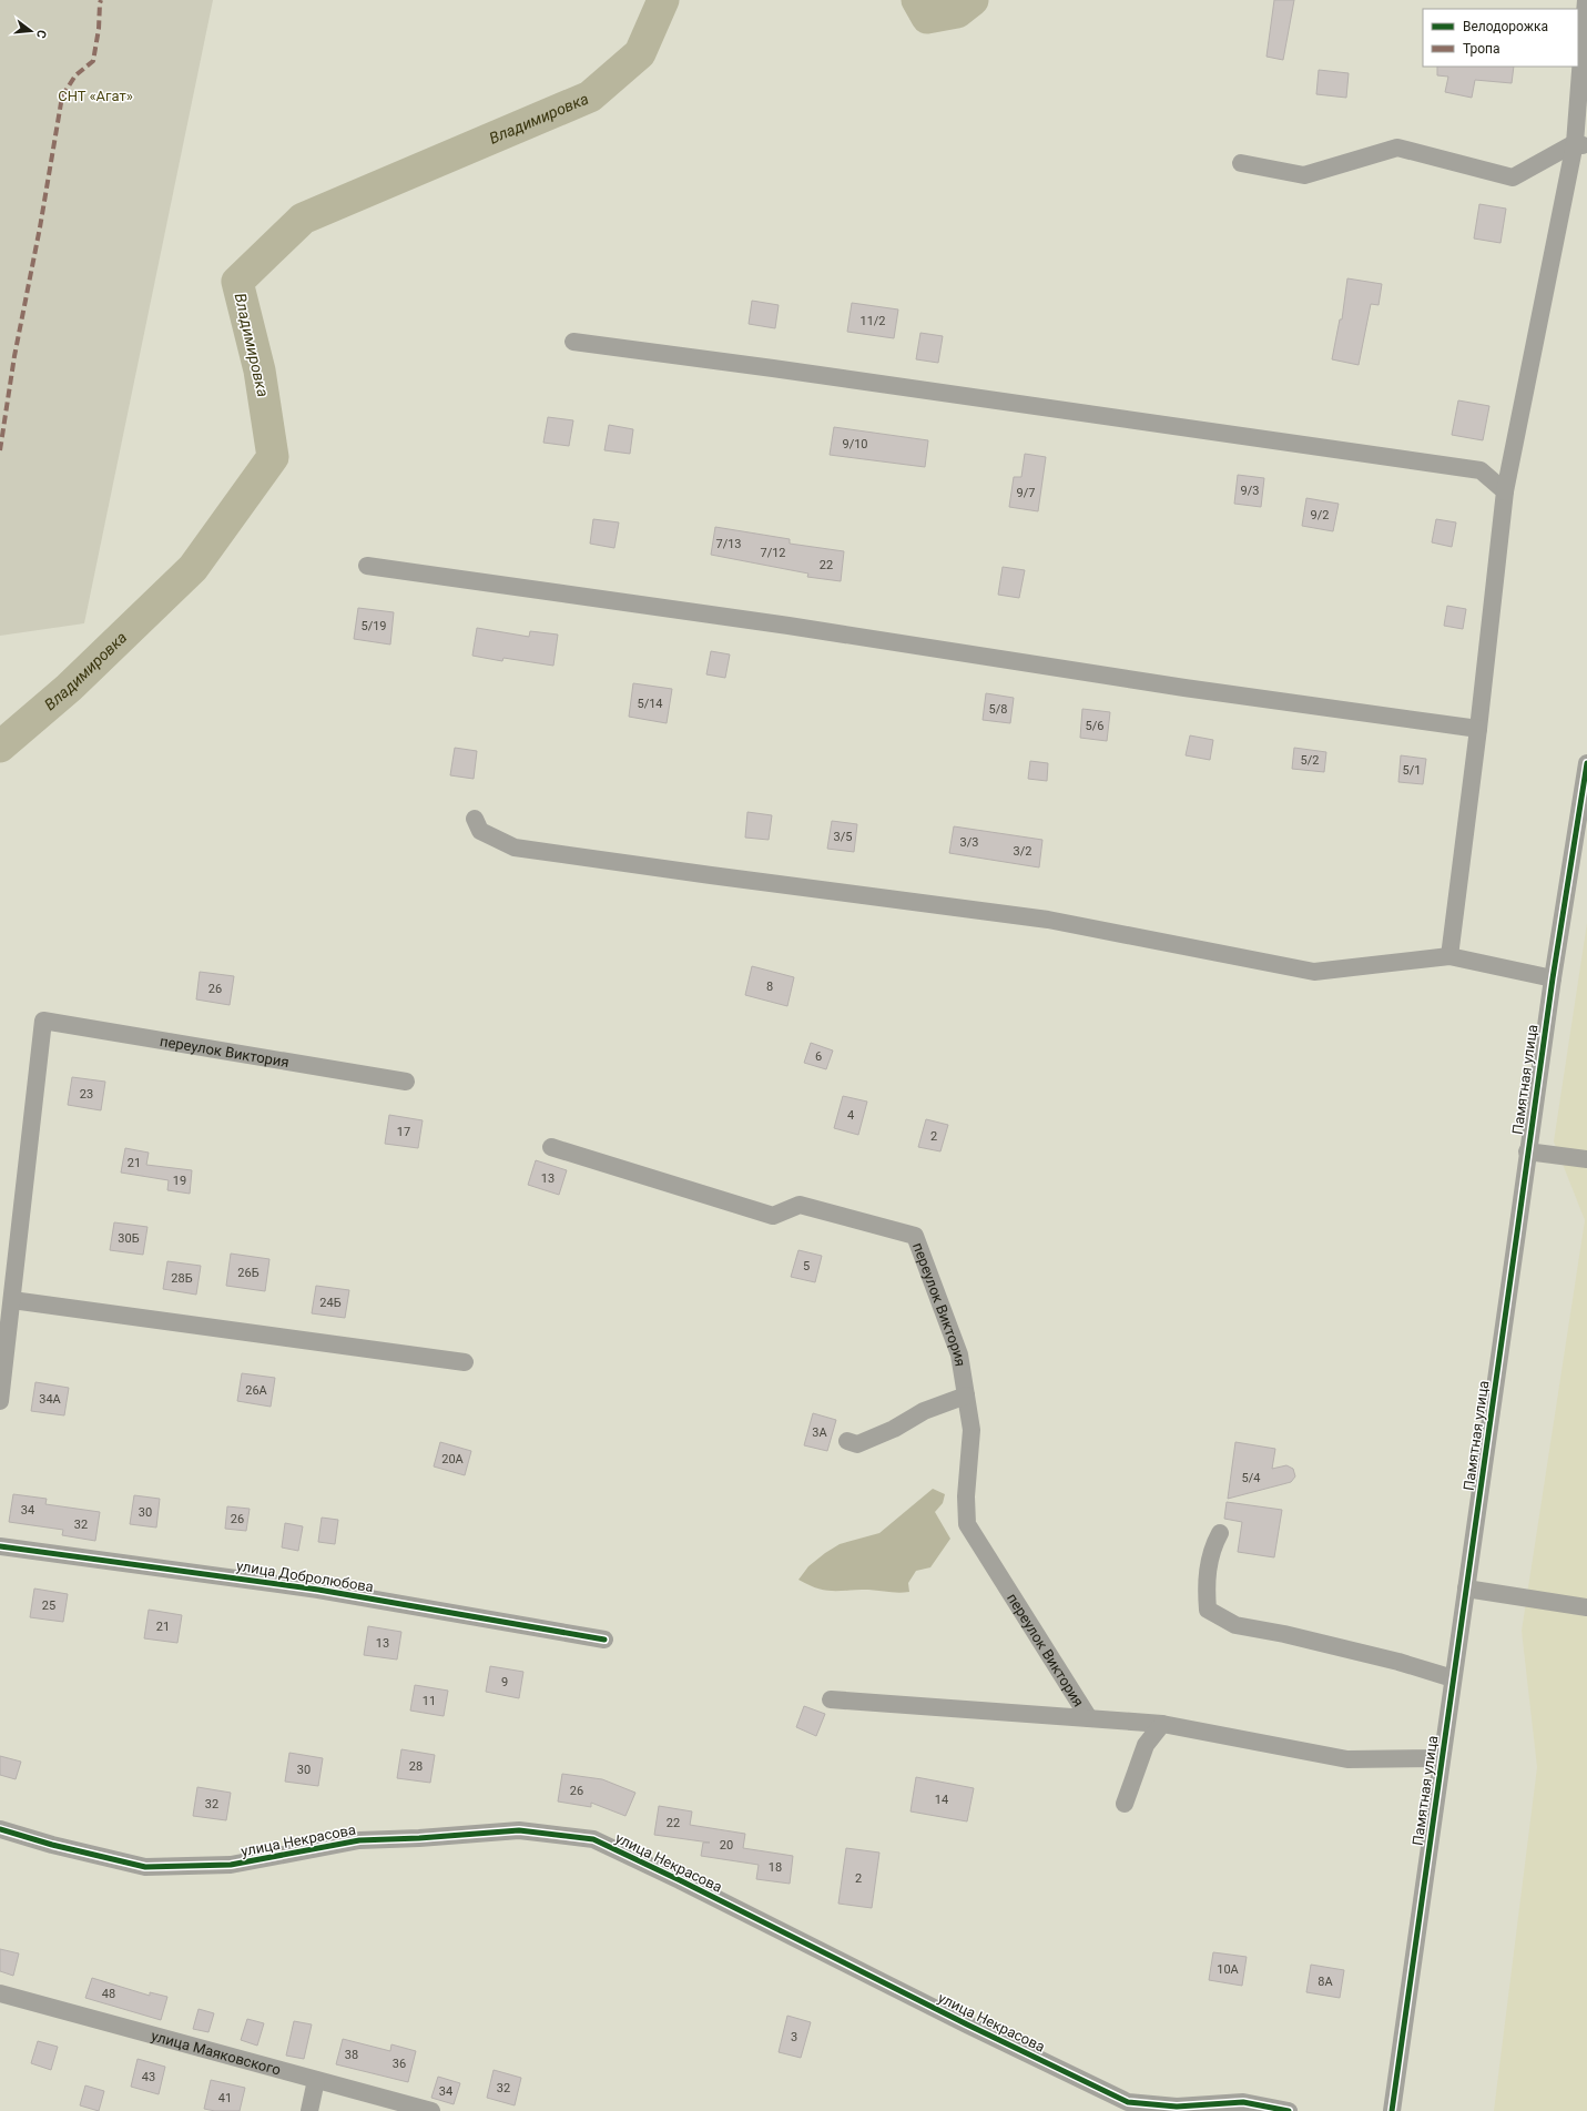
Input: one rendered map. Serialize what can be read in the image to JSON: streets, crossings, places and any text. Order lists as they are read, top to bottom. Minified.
{"streets":{"street":["переулок Виктория","Памятная улица","улица Добролюбова","улица Некрасова","улица Маяковского"]},"water":["Владимировка"],"parks":["СНТ «Агат»"],"house_numbers":["11/2","9/10","9/3","9/7","9/2","7/13","7/12","22","5/19","5/14","5/8","5/6","5/2","5/1","3/5","3/3","3/2","8","26","6","23","4","17","2","21","13","19","30Б","5","26Б","28Б","24Б","26А","34А","3А","20А","5/4","34","30","26","32","25","21","13","9","11","28","30","26","14","32","22","20","18","2","10А","8А","48","3","38","36","43","32","34","41"],"legend":["Велодорожка","Тропа"],"north":"right"}
